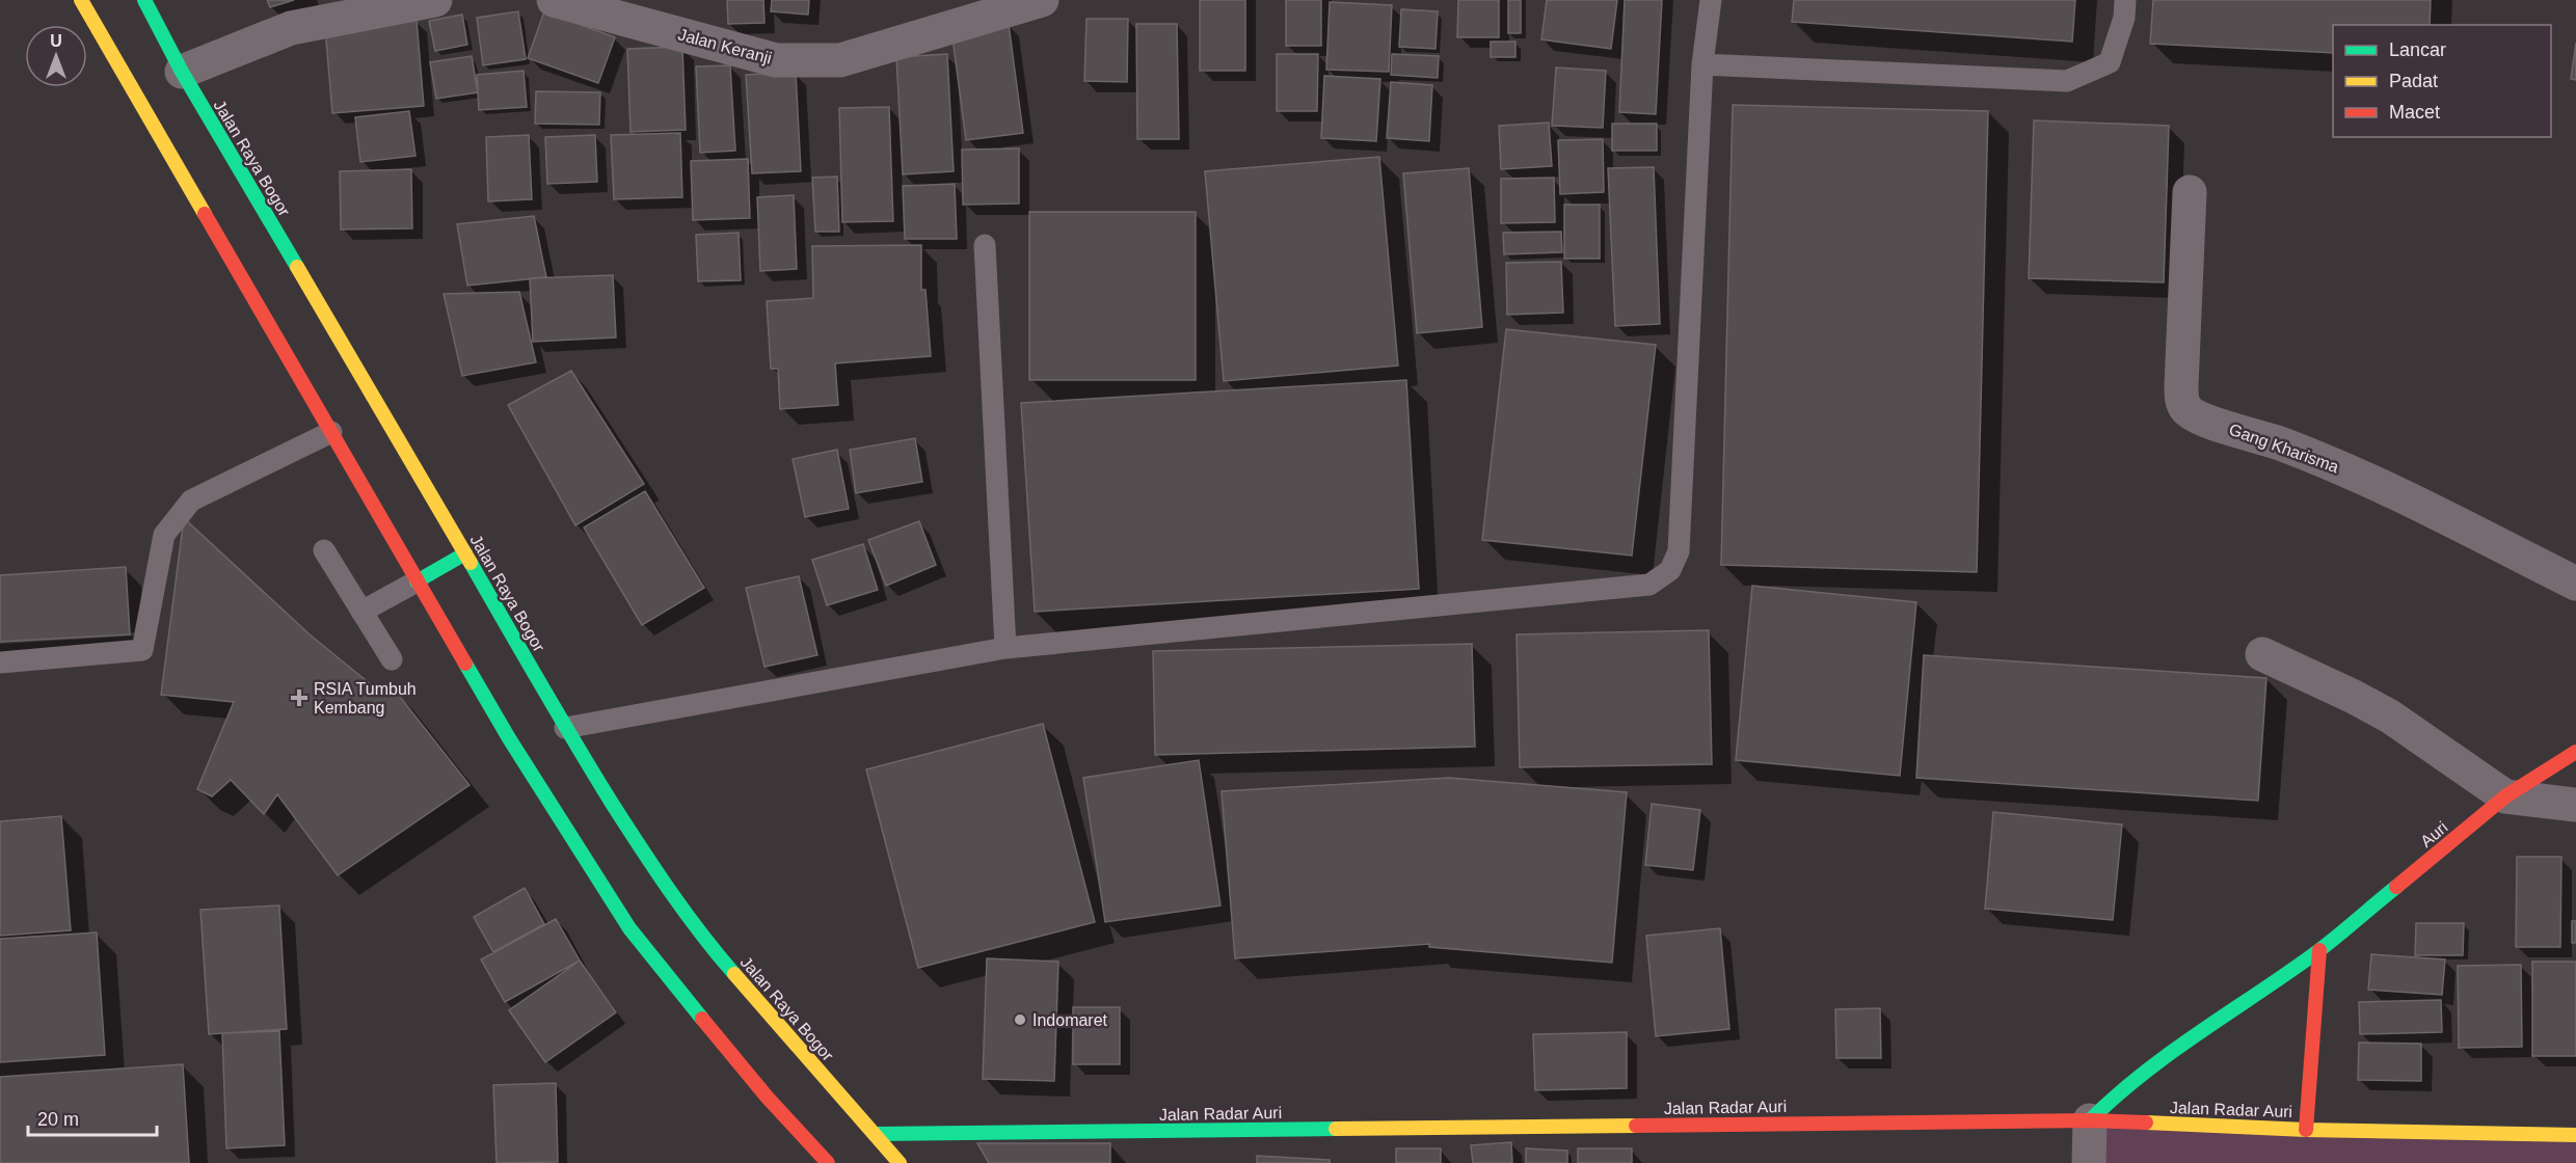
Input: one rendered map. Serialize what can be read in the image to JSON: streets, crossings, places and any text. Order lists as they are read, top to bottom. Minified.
{"streets":{"main road":["Jalan Raya Bogor","Auri","Jalan Radar Auri"],"street":["Jalan Keranji","Gang Kharisma"]},"crossings":[["Jalan Raya Bogor","Jalan Radar Auri"],["Auri","Jalan Radar Auri"]],"places":{"health":["RSIA Tumbuh Kembang"],"other":["Indomaret"]},"legend":["Lancar","Padat","Macet"],"scale_bar":"20 m","north":"top"}
